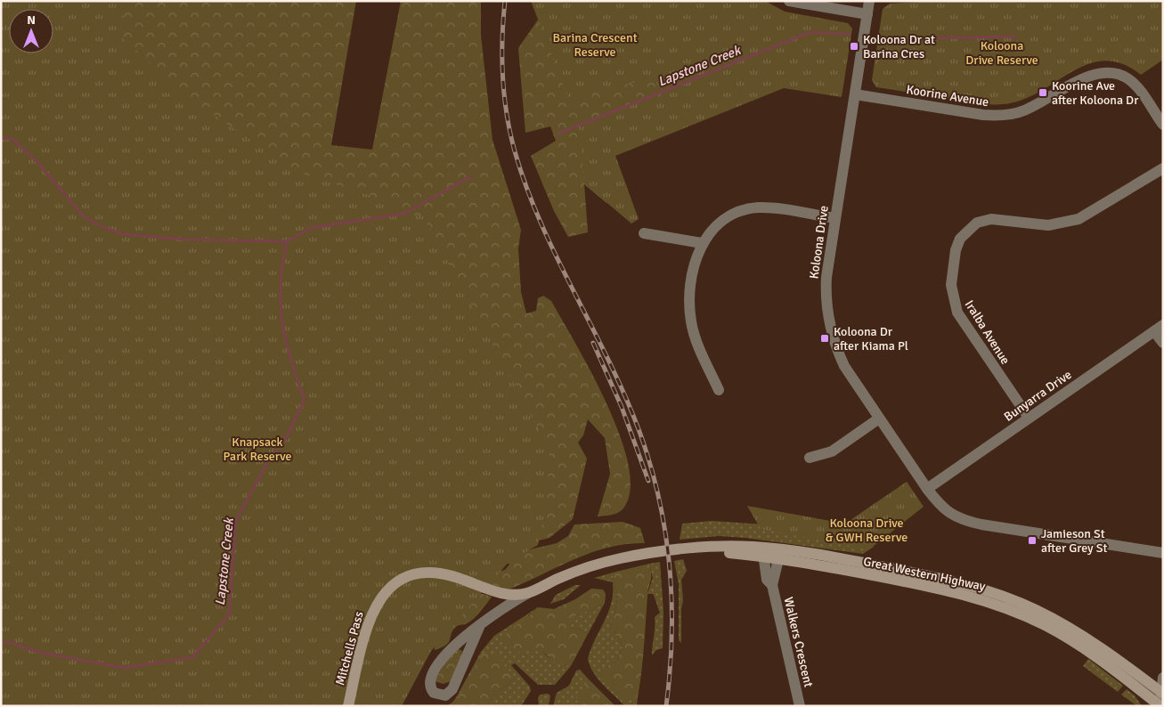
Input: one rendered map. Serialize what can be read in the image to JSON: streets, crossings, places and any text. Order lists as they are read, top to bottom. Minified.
{"streets":{"main road":["Great Western Highway","Mitchells Pass"],"street":["Koorine Avenue","Koloona Drive","Iralba Avenue","Bunyarra Drive","Walkers Crescent"]},"crossings":[["Koorine Avenue","Koloona Drive"],["Koloona Drive","Bunyarra Drive"],["Iralba Avenue","Bunyarra Drive"],["Great Western Highway","Walkers Crescent"],["Great Western Highway","Mitchells Pass"]],"water":["Lapstone Creek"],"parks":["Barina Crescent Reserve","Koloona Drive Reserve","Knapsack Park Reserve","Koloona Drive & GWH Reserve"],"places":{"transit":["Koloona Dr at Barina Cres","Koorine Ave after Koloona Dr","Koloona Dr after Kiama Pl","Jamieson St after Grey St"]},"north":"top"}
